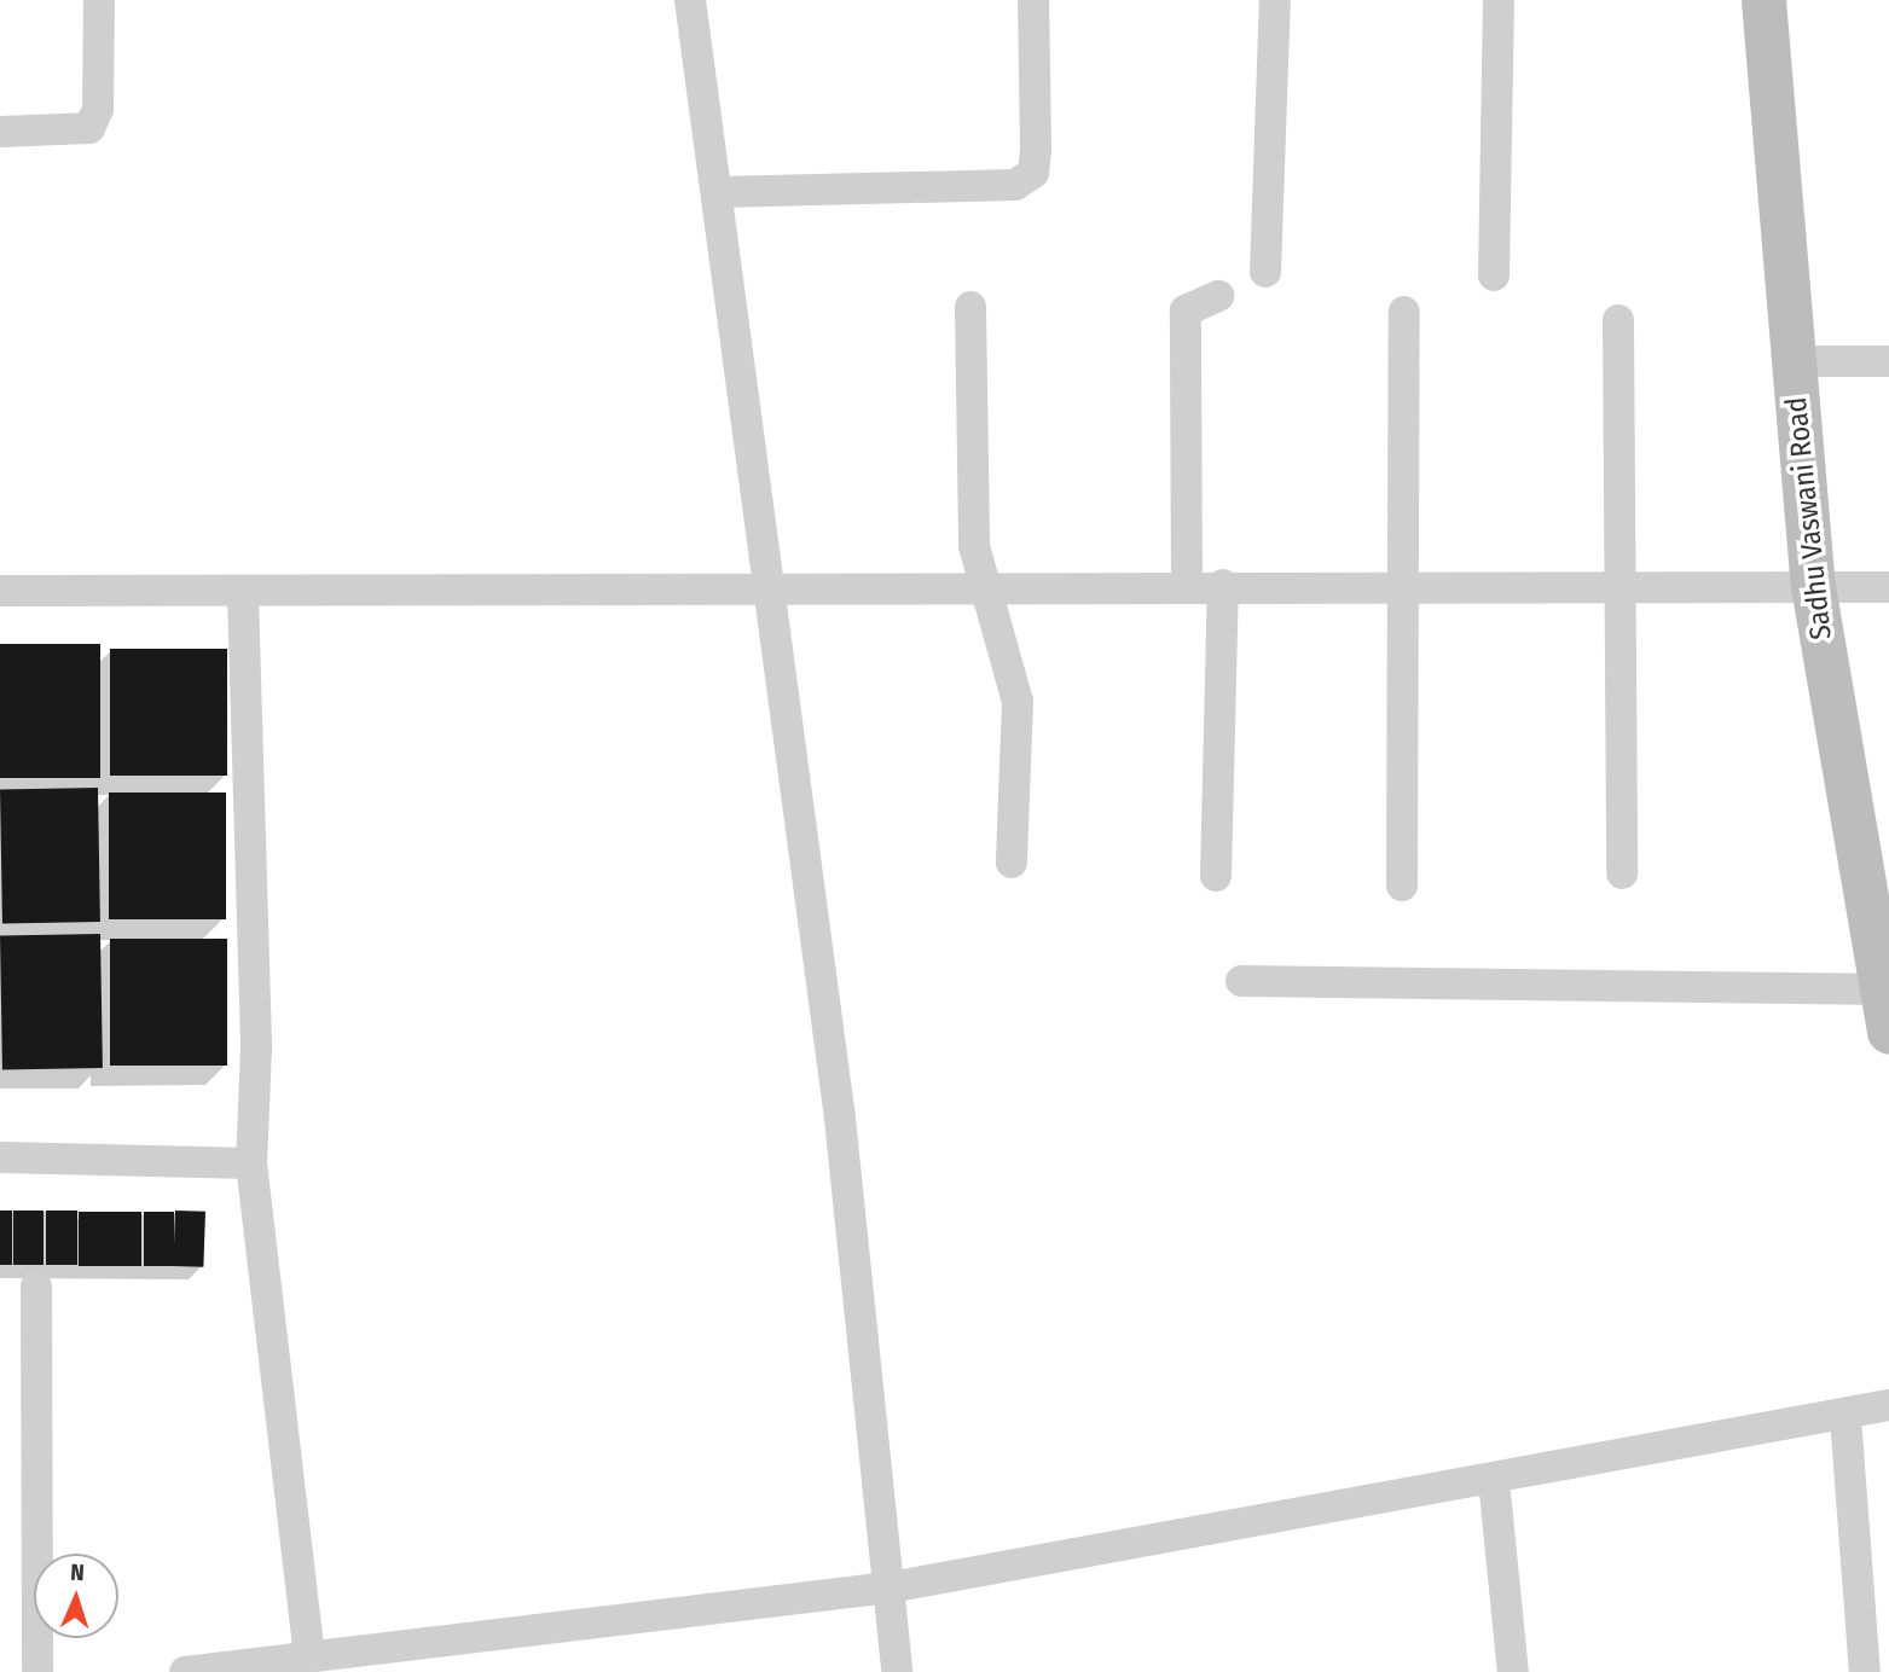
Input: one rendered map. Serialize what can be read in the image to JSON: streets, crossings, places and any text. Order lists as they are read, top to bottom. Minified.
{"streets":{"street":["Sadhu Vaswani Road"]},"north":"top"}
